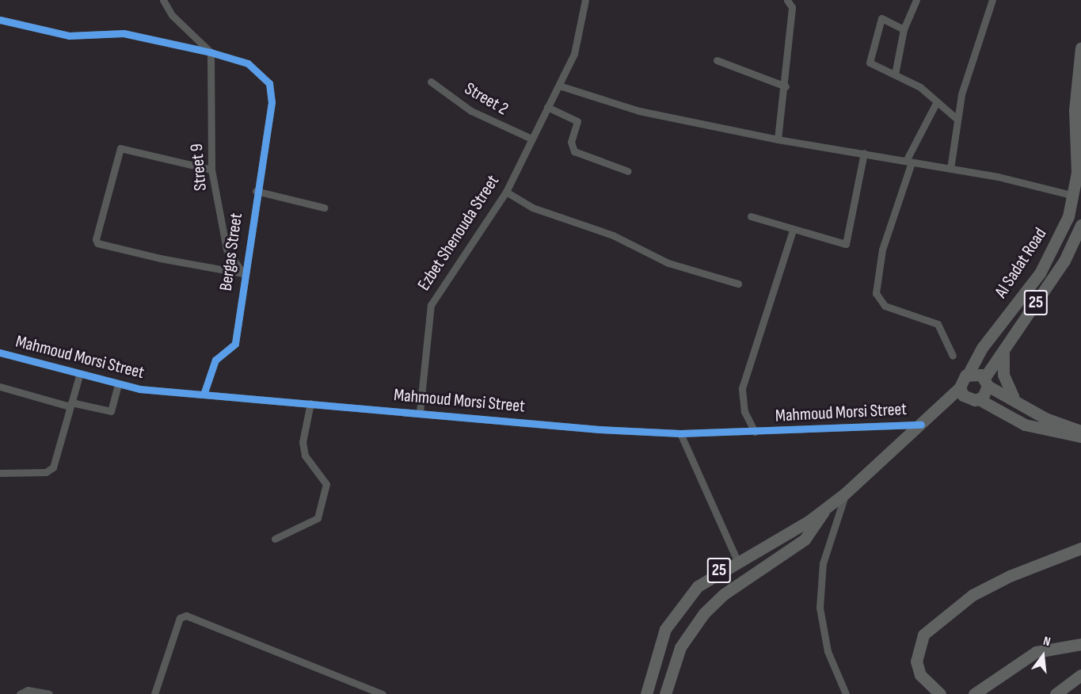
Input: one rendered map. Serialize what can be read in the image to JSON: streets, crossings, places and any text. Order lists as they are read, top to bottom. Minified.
{"streets":{"main road":["Al Sadat Road","25"],"street":["Street 2","Street 9","Ezbet Shenouda Street","Bergas Street","Mahmoud Morsi Street"]},"crossings":[["Street 2","Ezbet Shenouda Street"],["Street 9","Bergas Street"],["Ezbet Shenouda Street","Mahmoud Morsi Street"],["Bergas Street","Mahmoud Morsi Street"],["Al Sadat Road","25"],["25","Mahmoud Morsi Street"]],"north":"top"}
